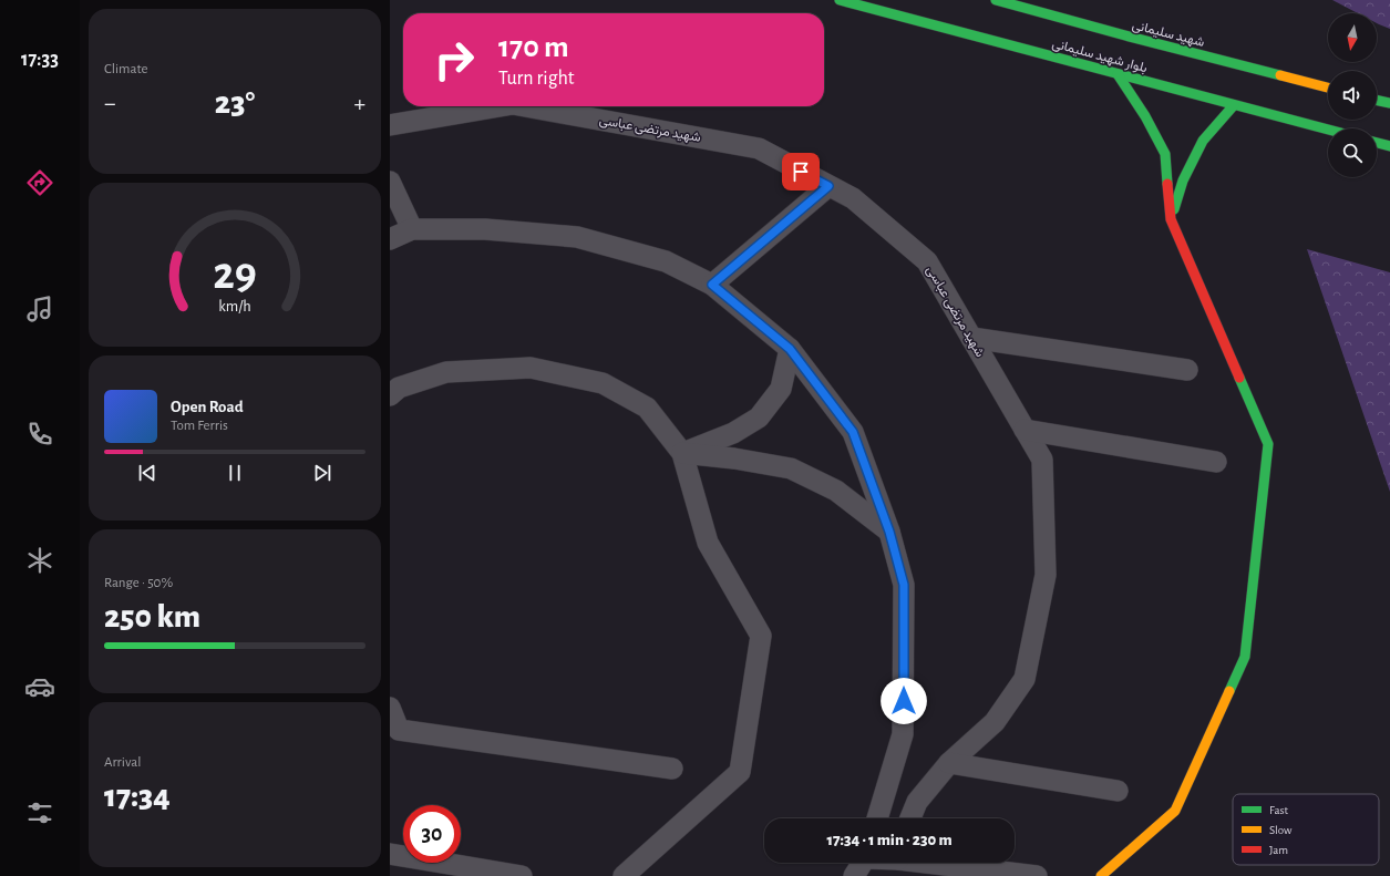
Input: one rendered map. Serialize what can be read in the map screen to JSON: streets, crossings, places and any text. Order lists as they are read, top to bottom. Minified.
{"streets":{"street":["شهید سلیمانی","بلوار شهید سلیمانی","شهید مرتضی عباسی"]},"legend":["Fast","Slow","Jam"],"north":"bottom","page":{"tabs":"17:33","tile":["Climate",["Range · 50%","250 km"],["Arrival","17:34"]],"turn":["170 m","Turn right"],"heat":["−","23°","+"],"song":["Open Road","Tom Ferris"],"limit":"30","trip":"17:34 · 1 min · 230 m","gauge":["29","km/h"]}}
